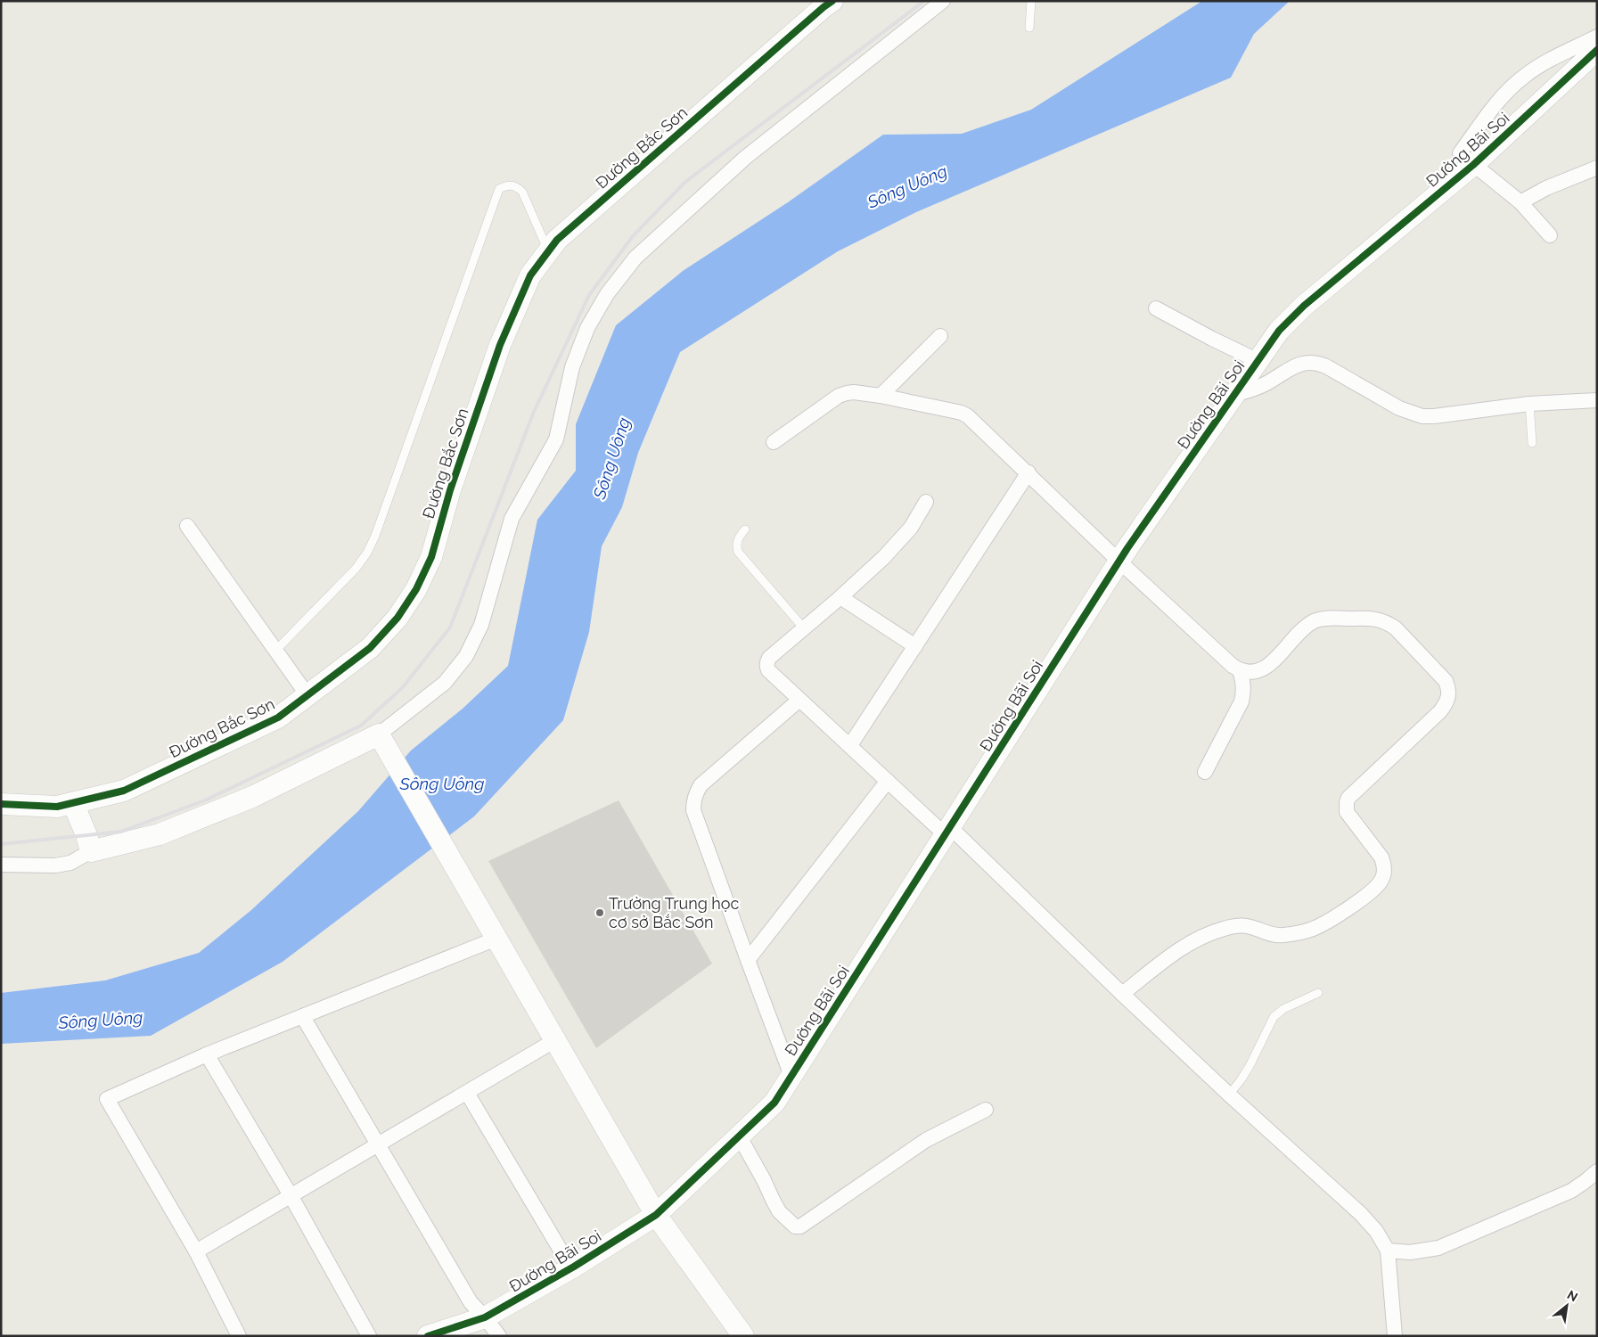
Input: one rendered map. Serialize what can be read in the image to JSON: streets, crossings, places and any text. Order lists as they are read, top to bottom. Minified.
{"streets":{"main road":["Đường Bắc Sơn","Đường Bãi Soi"]},"water":["Sông Uông"],"places":["Trường Trung học cơ sở Bắc Sơn"],"north":"top right"}
